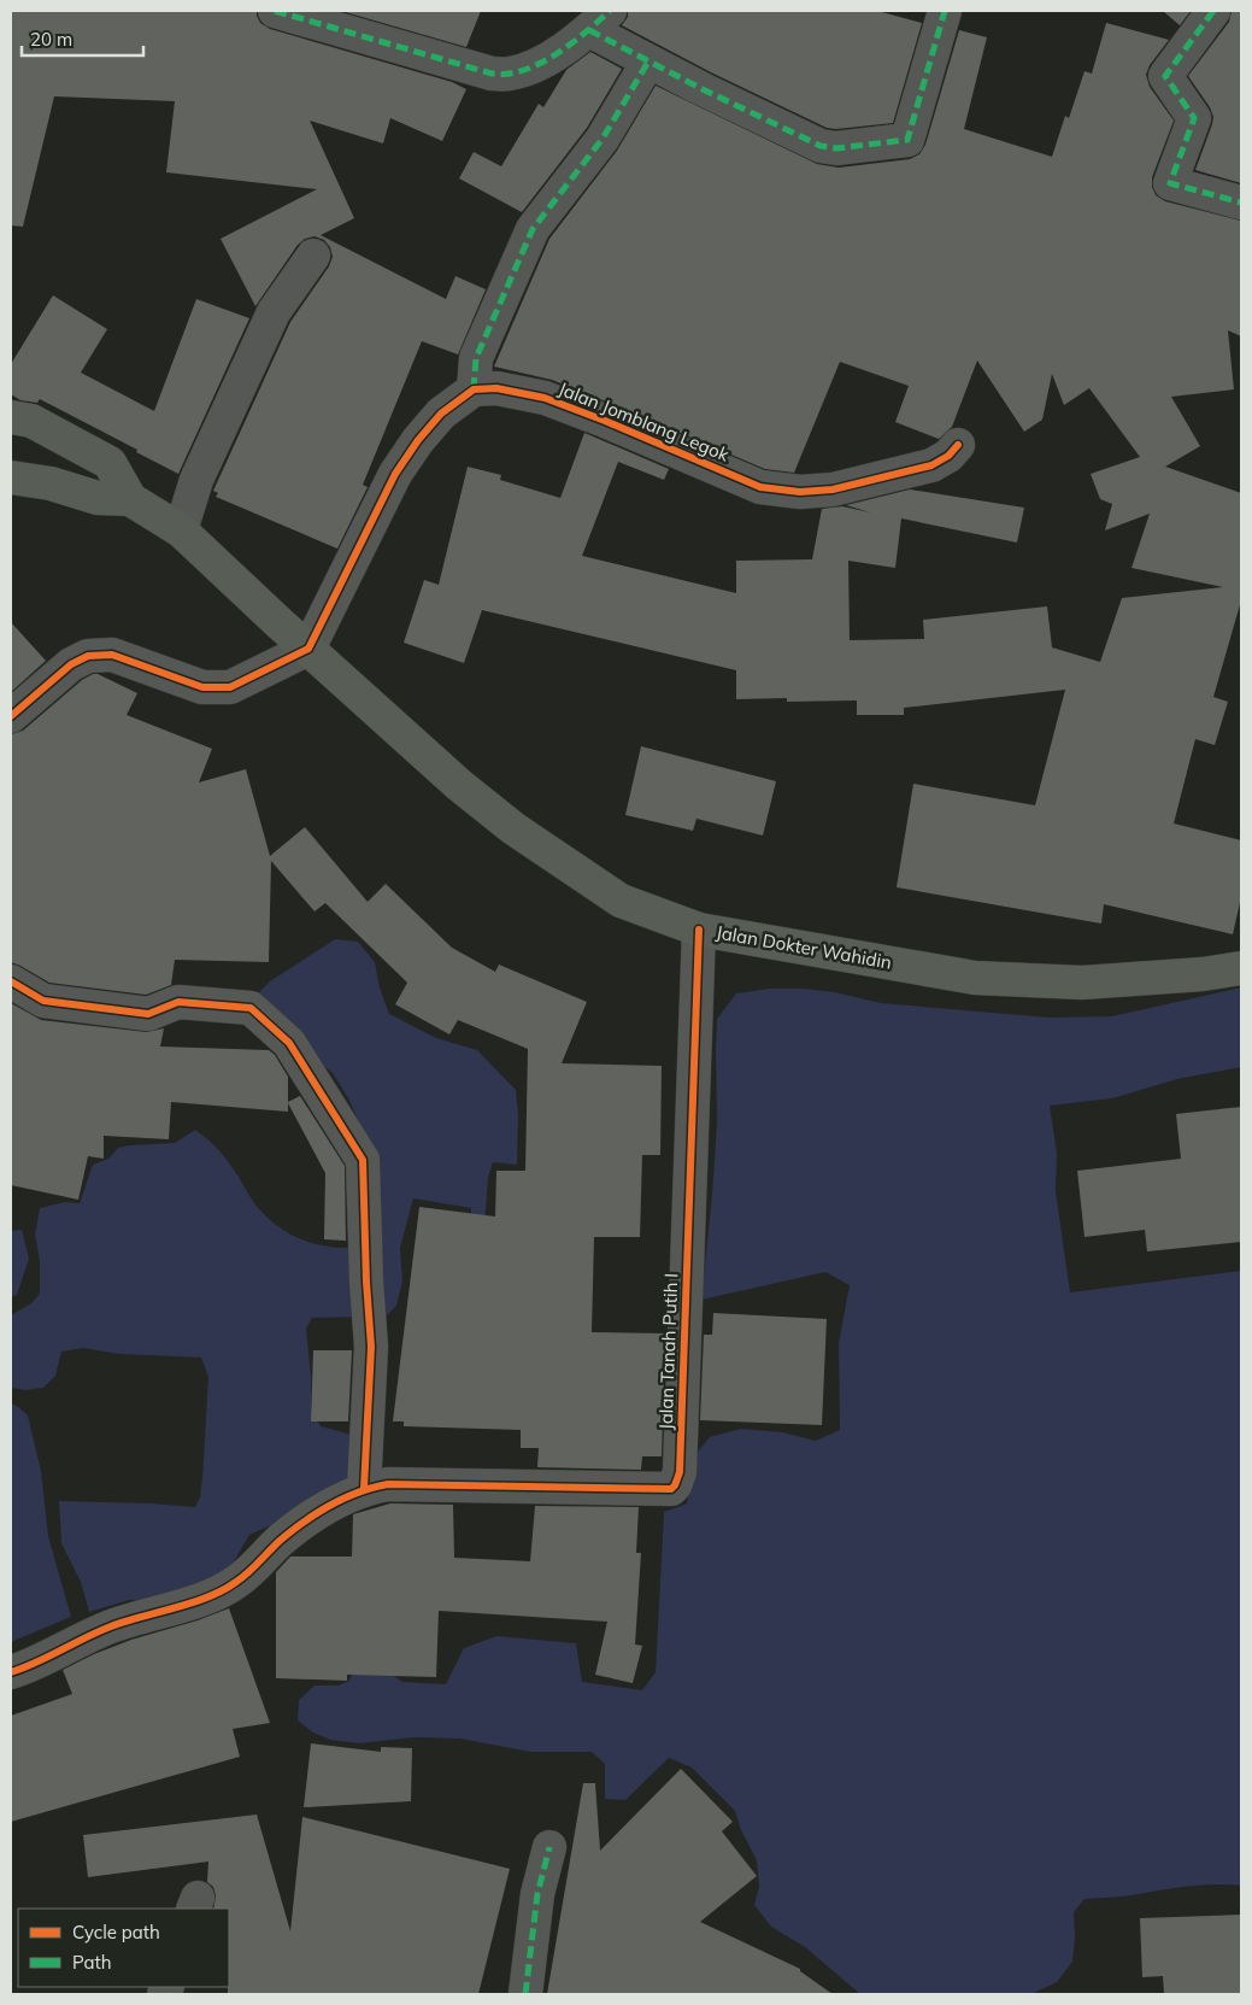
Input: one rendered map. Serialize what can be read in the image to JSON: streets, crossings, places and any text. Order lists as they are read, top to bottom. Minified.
{"streets":{"highway":["Jalan Dokter Wahidin"],"street":["Jalan Jomblang Legok","Jalan Tanah Putih I"]},"crossings":[["Jalan Dokter Wahidin","Jalan Tanah Putih I"]],"legend":["Cycle path","Path"],"scale_bar":"20 m"}
